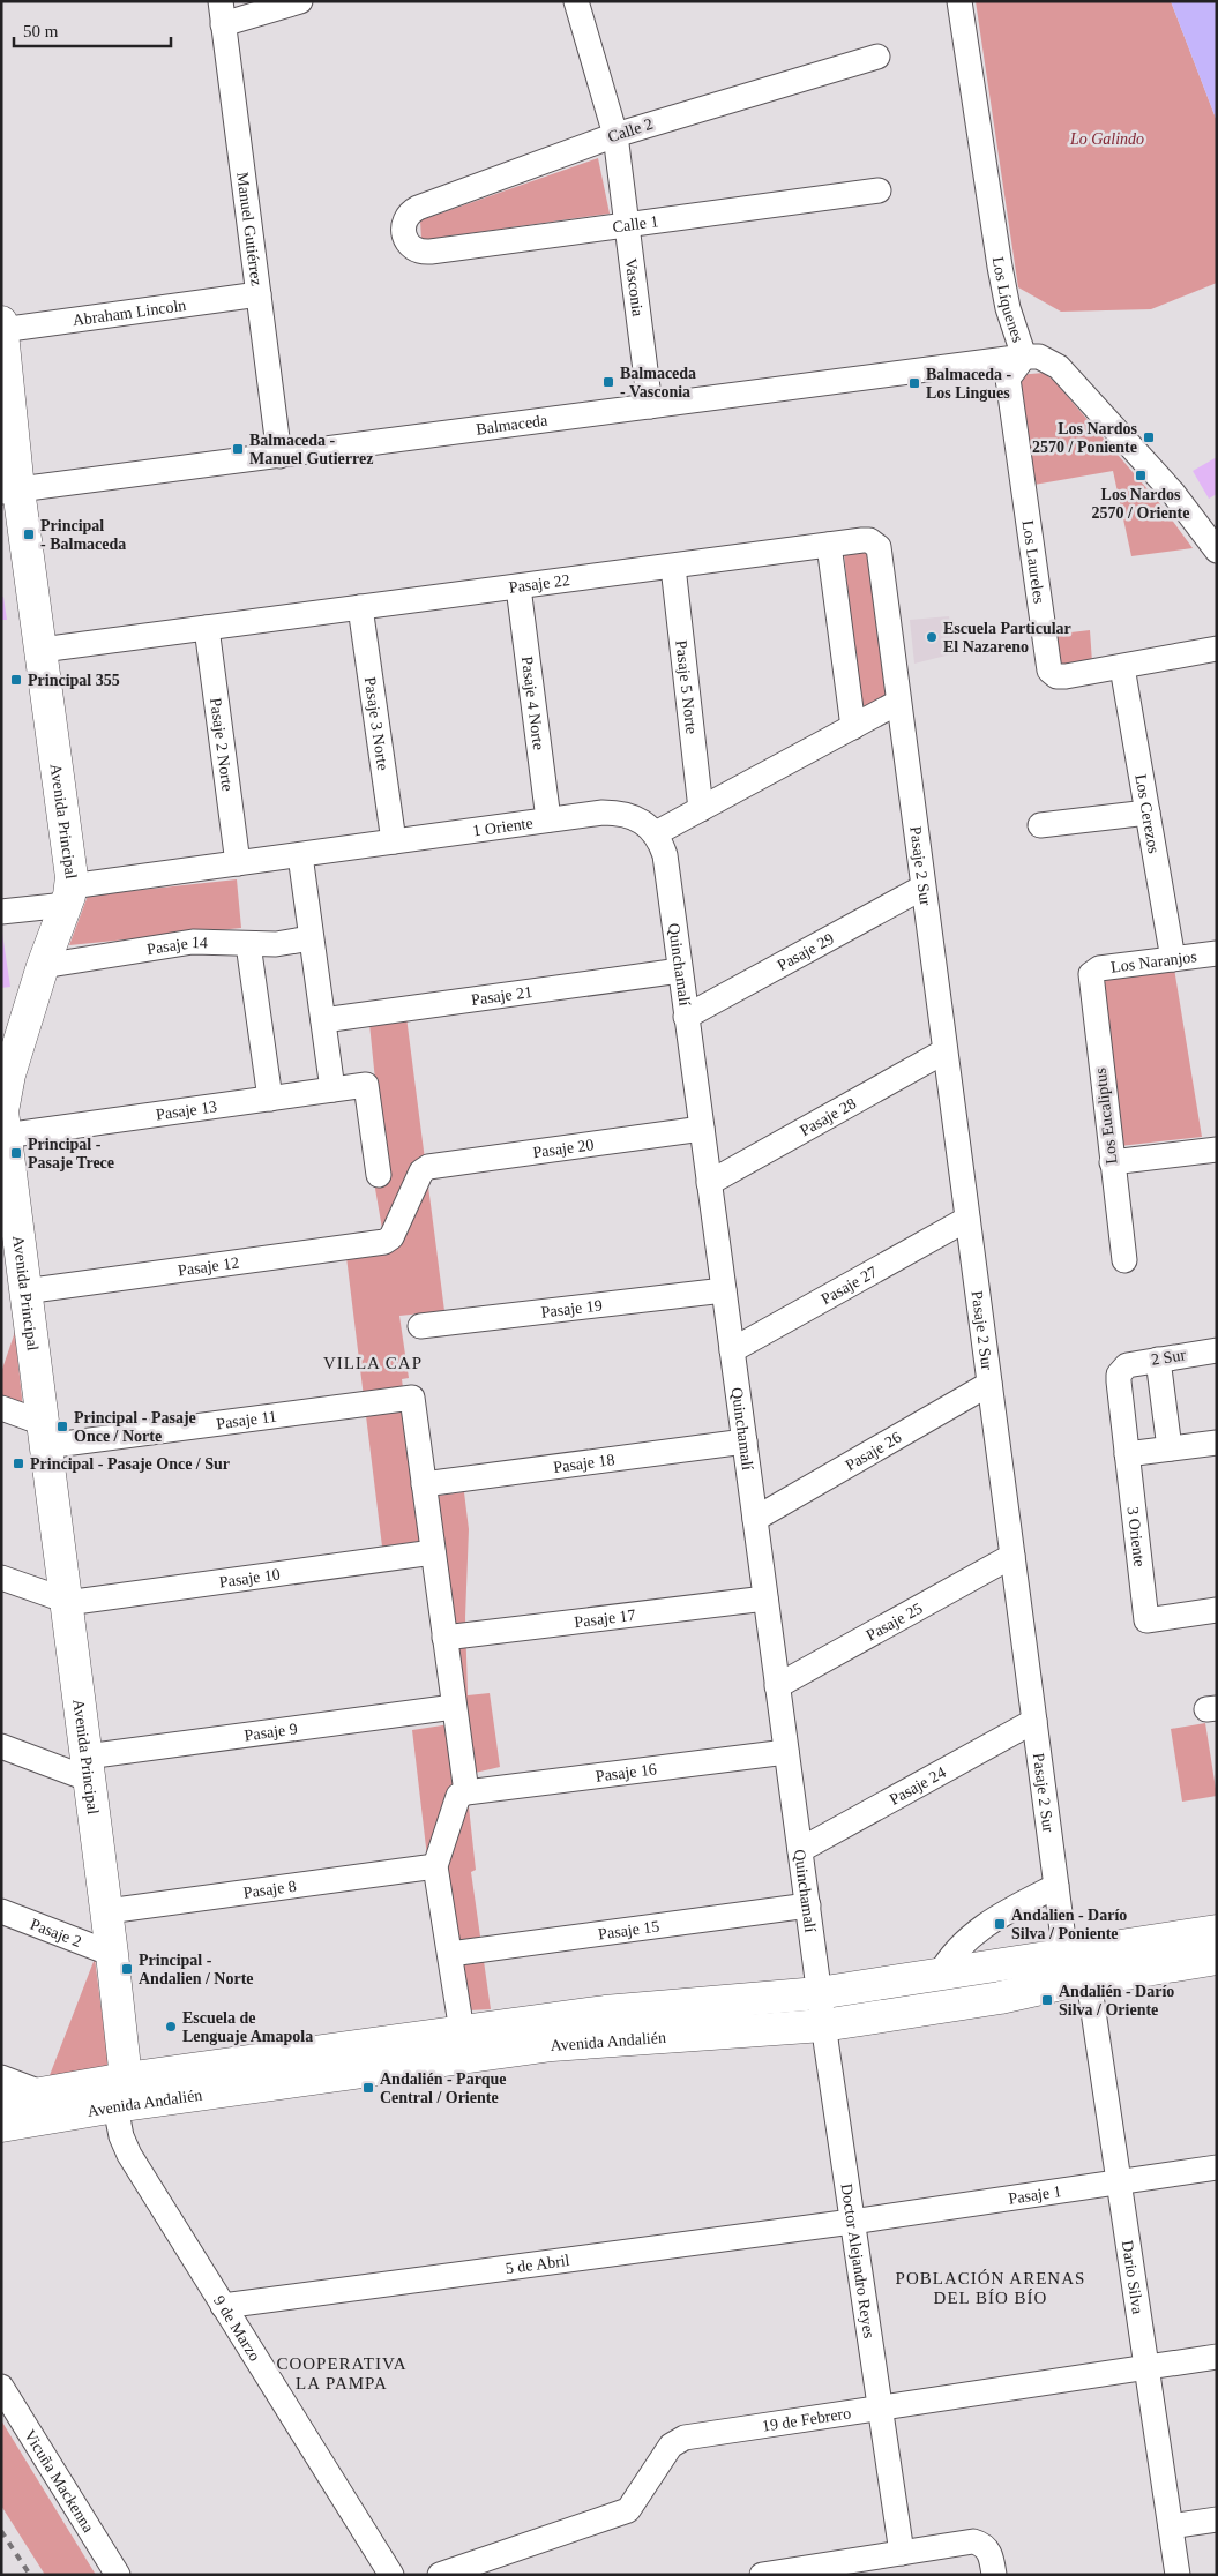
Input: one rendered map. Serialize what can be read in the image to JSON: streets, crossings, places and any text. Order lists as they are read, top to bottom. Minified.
{"streets":{"main road":["Avenida Principal","Avenida Andalién"],"street":["Calle 2","Calle 1","Manuel Gutiérrez","Vasconia","Los Líquenes","Abraham Lincoln","Balmaceda","Los Laureles","Pasaje 22","Pasaje 5 Norte","Pasaje 4 Norte","Pasaje 3 Norte","Pasaje 2 Norte","Los Cerezos","1 Oriente","Pasaje 2 Sur","Pasaje 14","Pasaje 29","Los Naranjos","Quinchamalí","Pasaje 21","Pasaje 13","Los Eucaliptus","Pasaje 28","Pasaje 20","Pasaje 12","Pasaje 27","Pasaje 19","2 Sur","Pasaje 11","Pasaje 26","Pasaje 18","3 Oriente","Pasaje 10","Pasaje 17","Pasaje 25","Pasaje 9","Pasaje 16","Pasaje 24","Pasaje 8","Pasaje 15","Pasaje 2","Pasaje 1","Doctor Alejandro Reyes","5 de Abril","Dario Silva","9 de Marzo","19 de Febrero","Vicuña Mackenna"]},"crossings":[["Calle 2","Calle 1"],["Calle 2","Vasconia"],["Calle 1","Vasconia"],["Manuel Gutiérrez","Abraham Lincoln"],["Manuel Gutiérrez","Balmaceda"],["Vasconia","Balmaceda"],["Los Líquenes","Balmaceda"],["Los Líquenes","Los Laureles"],["Abraham Lincoln","Avenida Principal"],["Balmaceda","Los Laureles"],["Balmaceda","Avenida Principal"],["Los Laureles","Los Cerezos"],["Pasaje 22","Pasaje 5 Norte"],["Pasaje 22","Pasaje 4 Norte"],["Pasaje 22","Pasaje 3 Norte"],["Pasaje 22","Pasaje 2 Norte"],["Pasaje 22","Avenida Principal"],["Pasaje 22","Pasaje 2 Sur"],["Pasaje 4 Norte","1 Oriente"],["Pasaje 3 Norte","1 Oriente"],["Pasaje 2 Norte","1 Oriente"],["Los Cerezos","Los Naranjos"],["Avenida Principal","1 Oriente"],["Avenida Principal","Pasaje 14"],["Avenida Principal","Pasaje 13"],["Avenida Principal","Pasaje 12"],["Avenida Principal","Pasaje 11"],["Avenida Principal","Pasaje 10"],["Avenida Principal","Pasaje 9"],["Avenida Principal","Pasaje 8"],["Avenida Principal","Pasaje 2"],["Avenida Principal","Avenida Andalién"],["Avenida Principal","9 de Marzo"],["1 Oriente","Quinchamalí"],["Pasaje 2 Sur","Pasaje 29"],["Pasaje 2 Sur","Pasaje 28"],["Pasaje 2 Sur","Pasaje 27"],["Pasaje 2 Sur","Pasaje 26"],["Pasaje 2 Sur","Pasaje 25"],["Pasaje 2 Sur","Pasaje 24"],["Pasaje 2 Sur","Avenida Andalién"],["Pasaje 29","Quinchamalí"],["Los Naranjos","Los Eucaliptus"],["Quinchamalí","Pasaje 21"],["Quinchamalí","Pasaje 28"],["Quinchamalí","Pasaje 20"],["Quinchamalí","Pasaje 27"],["Quinchamalí","Pasaje 19"],["Quinchamalí","Pasaje 26"],["Quinchamalí","Pasaje 18"],["Quinchamalí","Pasaje 17"],["Quinchamalí","Pasaje 25"],["Quinchamalí","Pasaje 16"],["Quinchamalí","Pasaje 24"],["Quinchamalí","Pasaje 15"],["Quinchamalí","Avenida Andalién"],["Quinchamalí","Doctor Alejandro Reyes"],["Pasaje 20","Pasaje 12"],["2 Sur","3 Oriente"],["Pasaje 11","Pasaje 18"],["Avenida Andalién","Doctor Alejandro Reyes"],["Avenida Andalién","Dario Silva"],["Avenida Andalién","9 de Marzo"],["Pasaje 1","Doctor Alejandro Reyes"],["Pasaje 1","5 de Abril"],["Pasaje 1","Dario Silva"],["Doctor Alejandro Reyes","5 de Abril"],["Doctor Alejandro Reyes","19 de Febrero"],["5 de Abril","9 de Marzo"],["Dario Silva","19 de Febrero"]],"districts":["VILLA CAP","POBLACIÓN ARENAS DEL BÍO BÍO","COOPERATIVA LA PAMPA"],"parks":["Lo Galindo"],"places":{"transit":["Balmaceda - Vasconia","Balmaceda - Los Lingues","Los Nardos 2570 / Poniente","Balmaceda - Manuel Gutierrez","Los Nardos 2570 / Oriente","Principal - Balmaceda","Principal 355","Principal - Pasaje Trece","Principal - Pasaje Once / Norte","Principal - Pasaje Once / Sur","Andalien - Darío Silva / Poniente","Principal - Andalien / Norte","Andalién - Darío Silva / Oriente","Andalién - Parque Central / Oriente"],"other":["Escuela Particular El Nazareno","Escuela de Lenguaje Amapola"]},"scale_bar":"50 m"}
